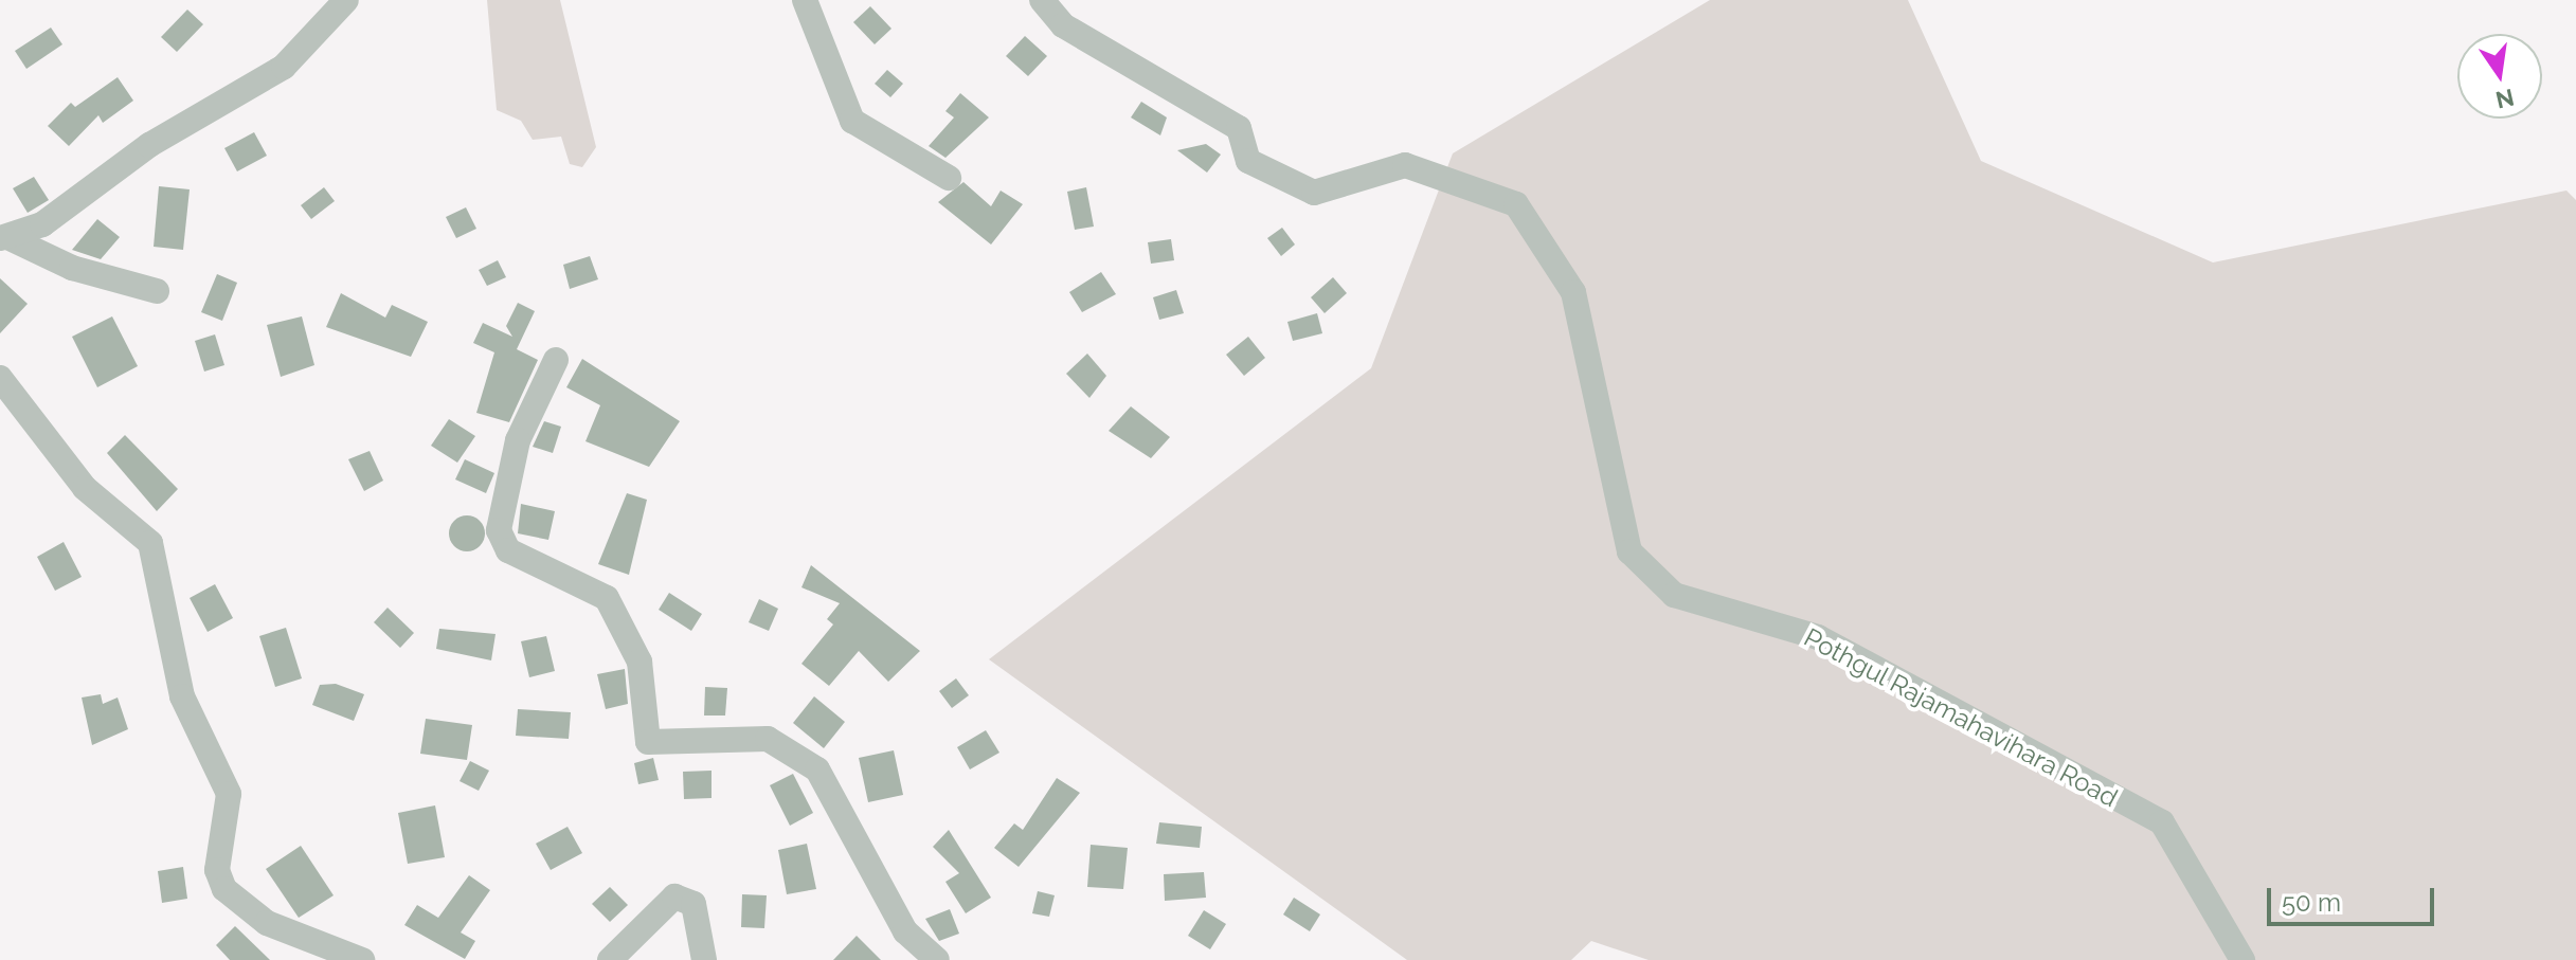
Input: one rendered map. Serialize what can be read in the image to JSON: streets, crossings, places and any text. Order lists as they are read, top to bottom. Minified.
{"streets":{"street":["Pothgul Rajamahavihara Road"]},"scale_bar":"50 m","north":"bottom"}
